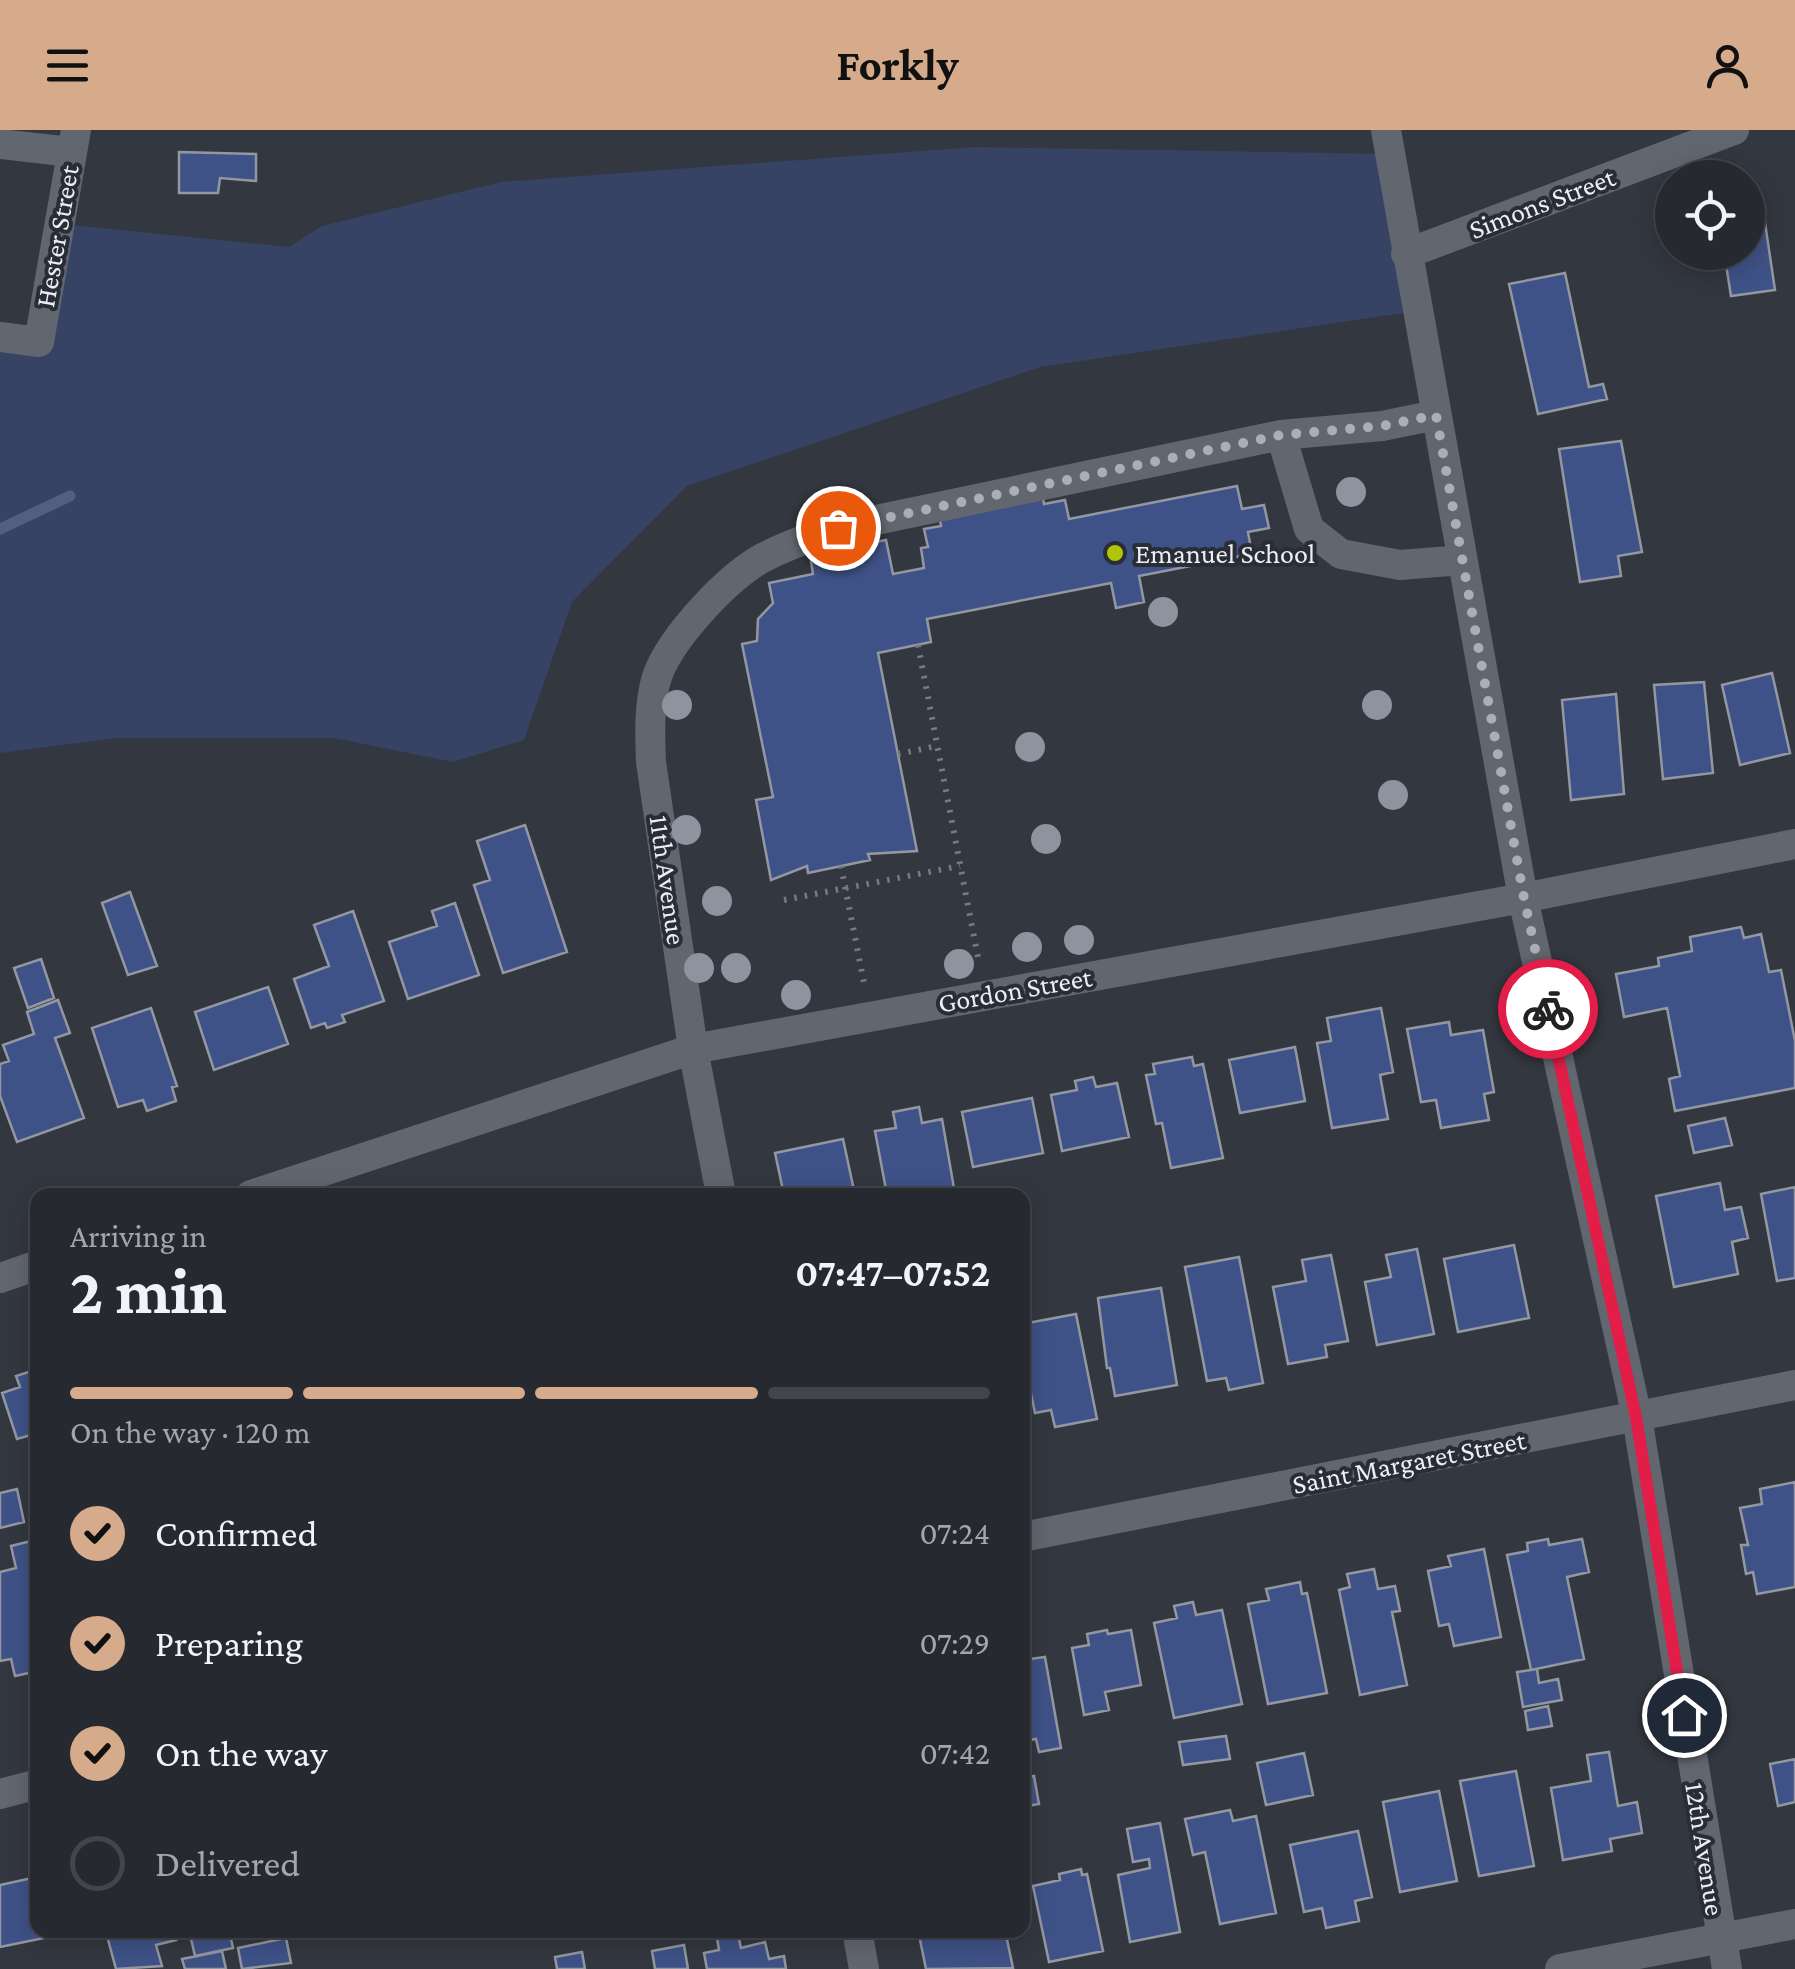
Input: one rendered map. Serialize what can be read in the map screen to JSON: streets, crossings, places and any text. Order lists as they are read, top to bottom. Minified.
{"streets":{"street":["Simons Street","Hester Street","11th Avenue","Gordon Street","Saint Margaret Street","12th Avenue"]},"crossings":[["Simons Street","12th Avenue"],["11th Avenue","Gordon Street"],["Gordon Street","12th Avenue"],["Saint Margaret Street","12th Avenue"]],"places":["Emanuel School"],"page":{"header":"Forkly","heading":["2 min","Arriving in","07:47–07:52"],"bar":"On the way · 120 m","list":[["Confirmed","07:24"],["Preparing","07:29"],["On the way","07:42"],"Delivered"]}}
